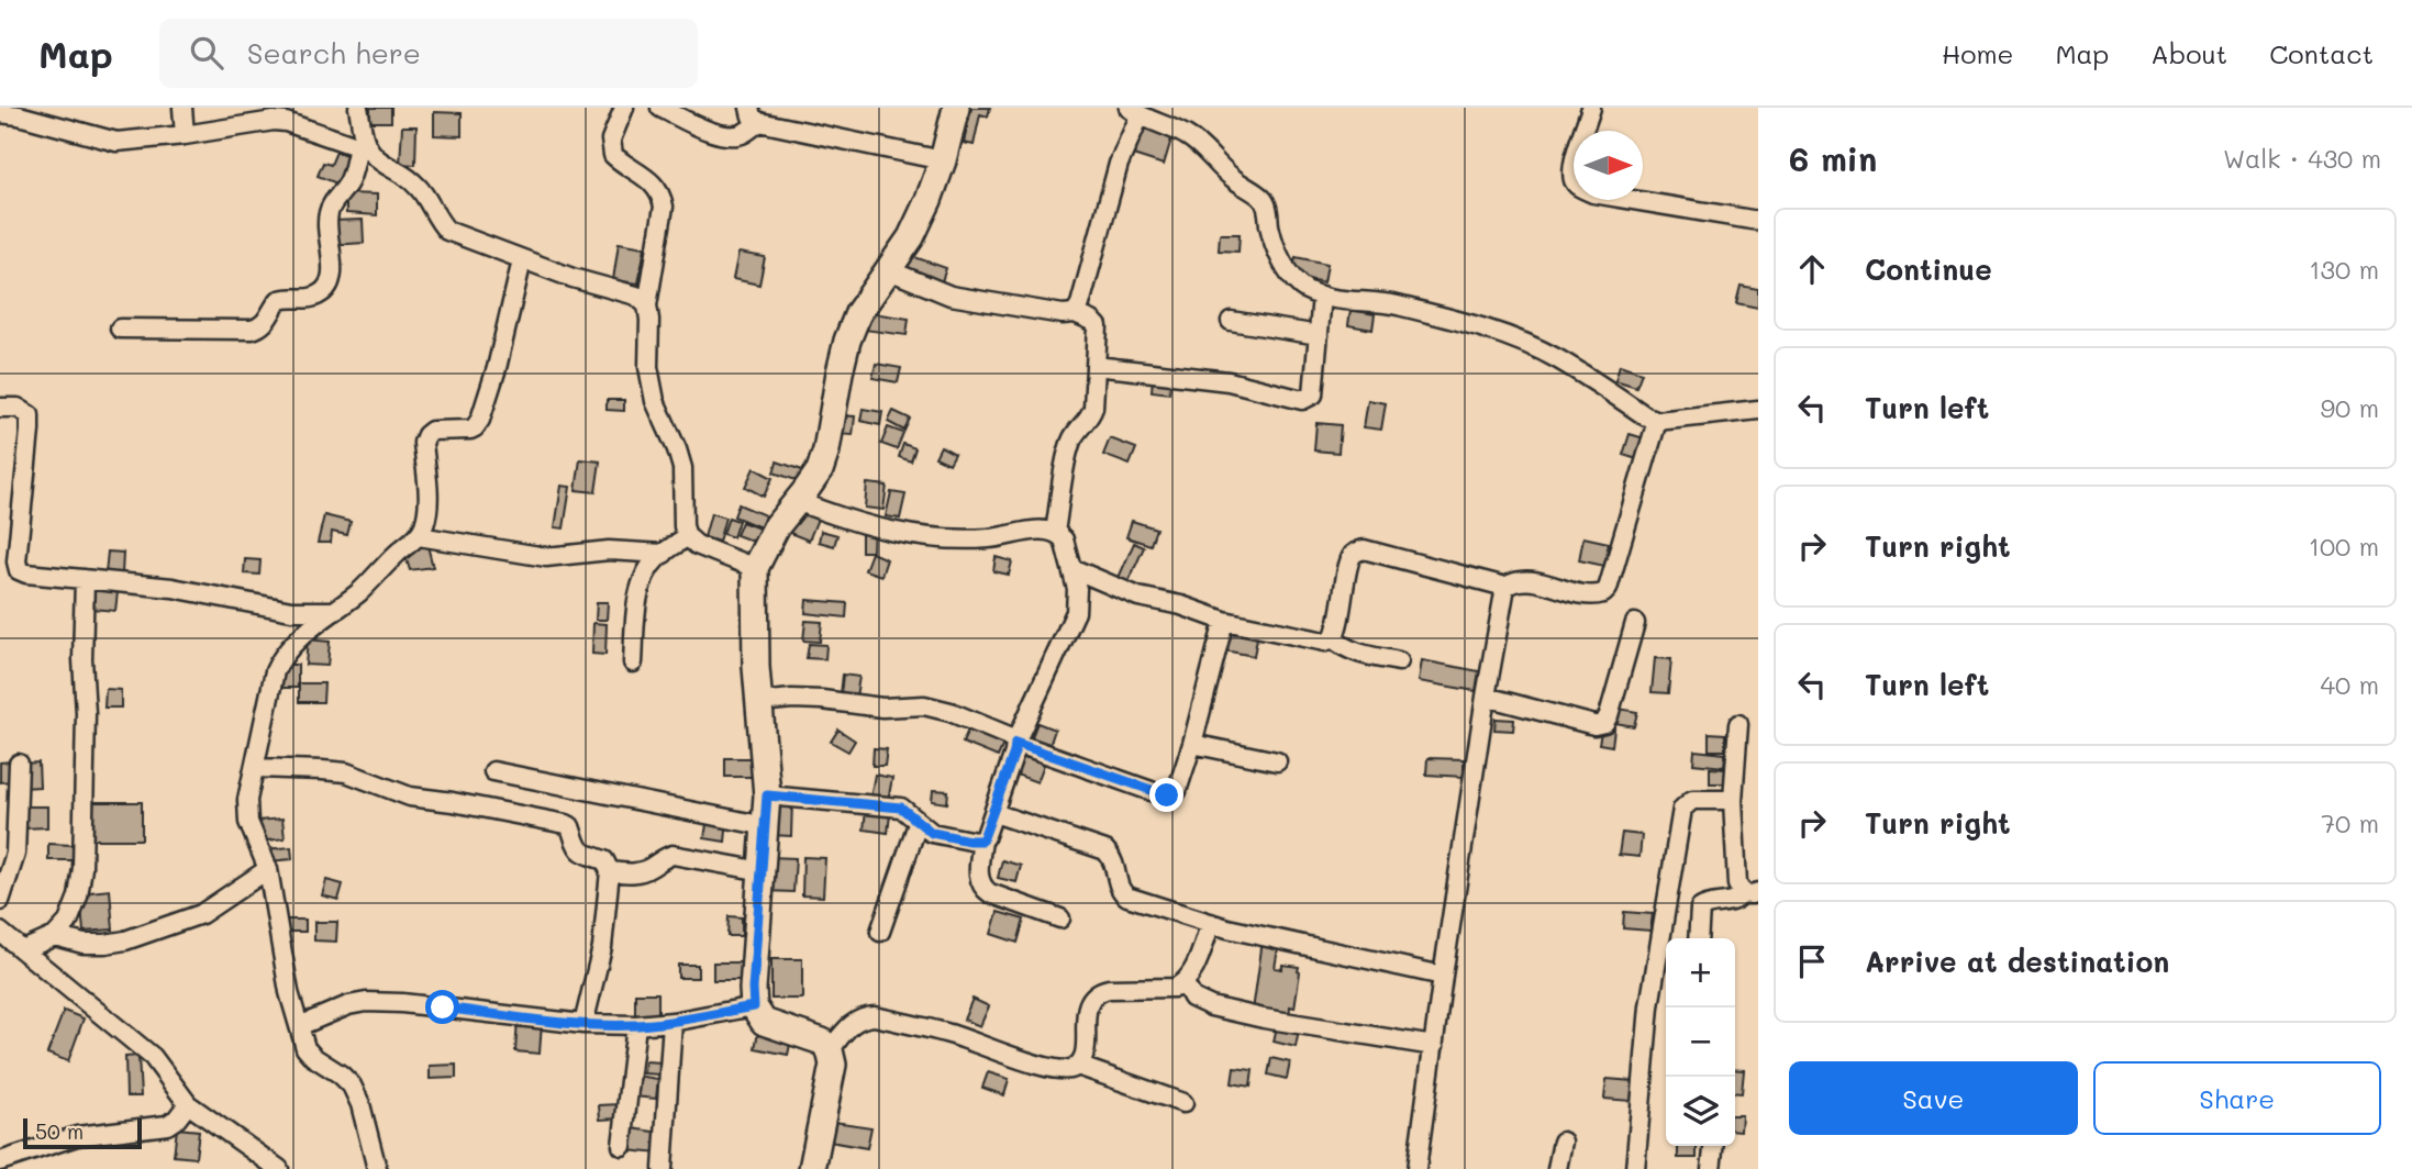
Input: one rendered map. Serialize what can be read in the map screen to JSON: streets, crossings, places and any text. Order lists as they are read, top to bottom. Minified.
{"scale_bar":"50 m","north":"right","page":{"header":"Map","search":"Search here","nav":["Home","Map","About","Contact"],"heading":["6 min","Walk · 430 m"],"list":[["Continue","130 m"],["Turn left","90 m"],["Turn right","100 m"],["Turn left","40 m"],["Turn right","70 m"],"Arrive at destination"],"map_buttons":["+","−"],"buttons":["Save","Share"],"scale":"50 m"}}
